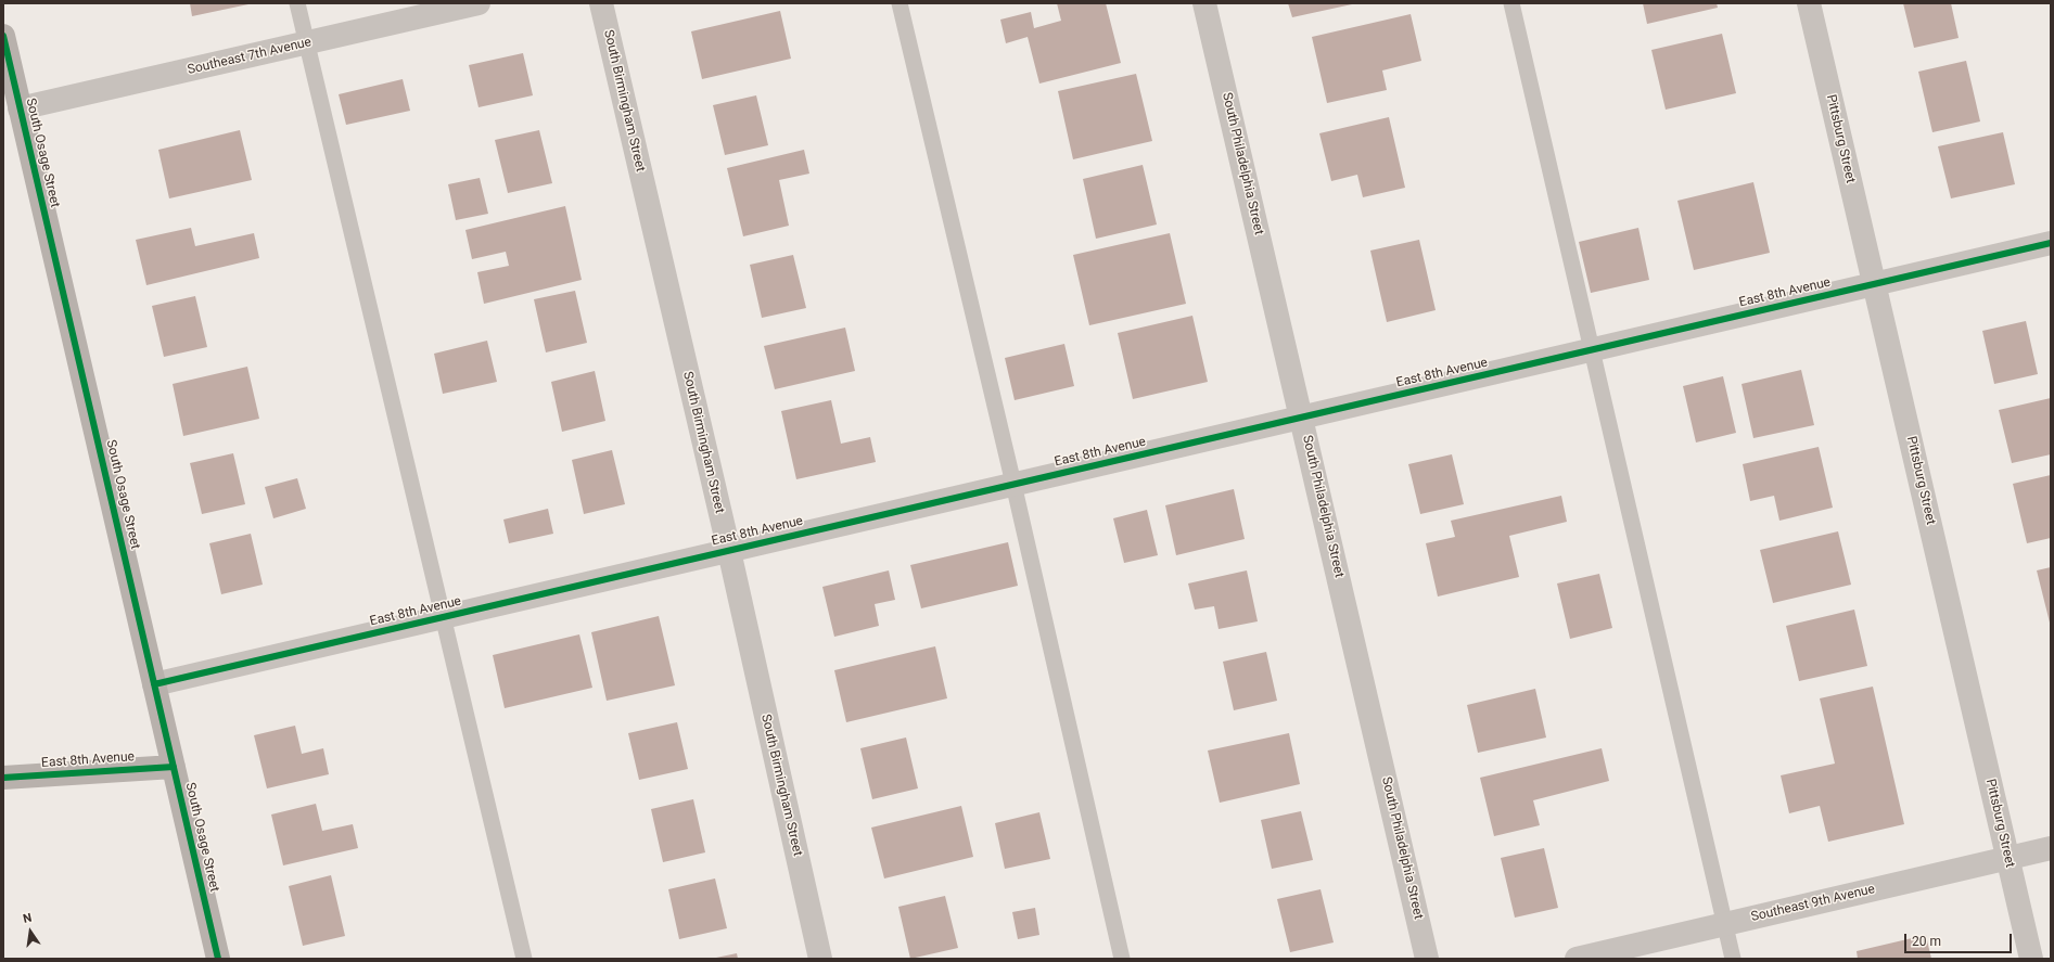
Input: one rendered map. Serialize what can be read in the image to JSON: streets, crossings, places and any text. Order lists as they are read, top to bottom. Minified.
{"streets":{"street":["Southeast 7th Avenue","South Birmingham Street","Pittsburg Street","South Osage Street","South Philadelphia Street","East 8th Avenue","Southeast 9th Avenue"]},"crossings":[["Southeast 7th Avenue","South Osage Street"],["South Birmingham Street","East 8th Avenue"],["Pittsburg Street","East 8th Avenue"],["Pittsburg Street","Southeast 9th Avenue"],["South Osage Street","East 8th Avenue"],["South Philadelphia Street","East 8th Avenue"]],"scale_bar":"20 m","north":"top"}
